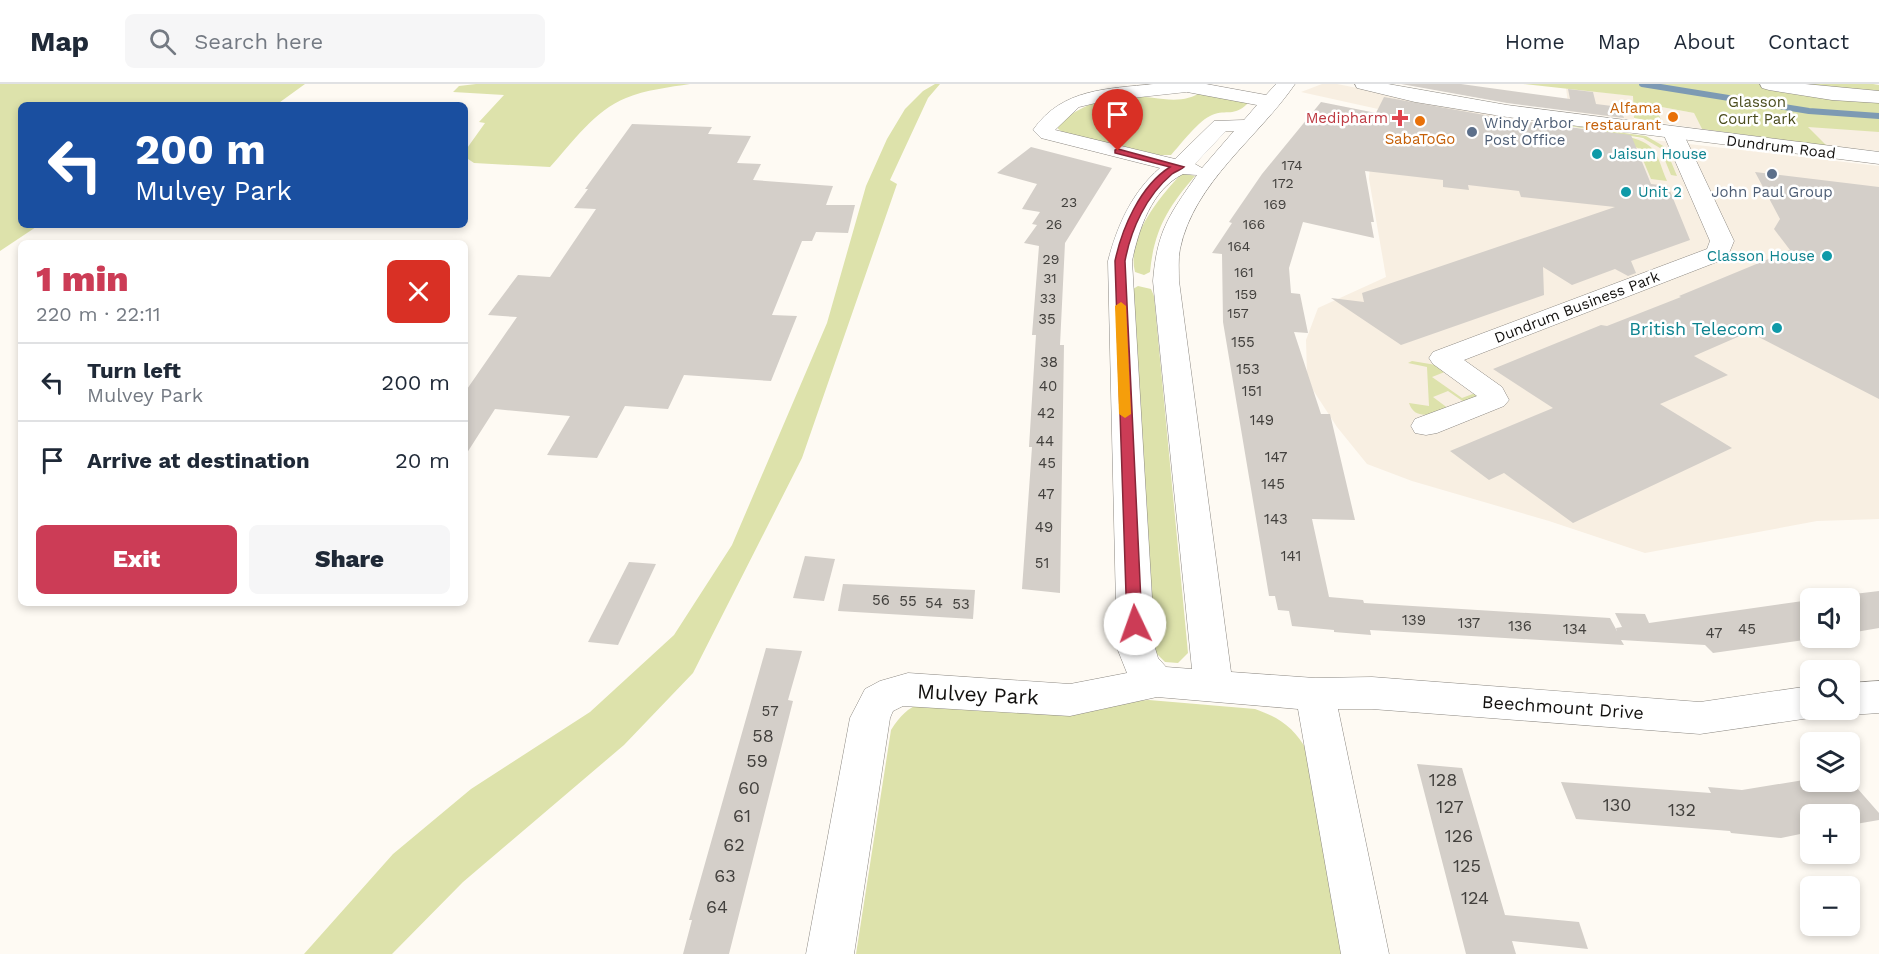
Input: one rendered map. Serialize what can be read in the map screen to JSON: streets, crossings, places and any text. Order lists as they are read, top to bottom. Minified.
{"streets":{"street":["Dundrum Road","Dundrum Business Park","Mulvey Park","Beechmount Drive"]},"crossings":[["Dundrum Road","Dundrum Business Park"],["Mulvey Park","Beechmount Drive"]],"parks":["Glasson Court Park"],"places":{"other":["Alfama restaurant","SabaToGo","Windy Arbor Post Office","Jaisun House","John Paul Group","Unit 2","Classon House","British Telecom"],"health":["Medipharm"]},"house_numbers":["174","172","23","169","26","166","164","29","161","31","159","33","157","35","155","38","153","40","151","42","149","44","147","45","145","47","143","49","141","51","56","55","54","53","139","137","136","134","45","47","57","58","59","128","60","130","127","132","61","126","62","125","63","124","64"],"page":{"header":"Map","search":"Search here","nav":["Home","Map","About","Contact"],"turn":["200 m","Mulvey Park"],"heading":["1 min","220 m · 22:11"],"list":[{"name":"Turn left","note":"Mulvey Park","value":"200 m"},{"name":"Arrive at destination","value":"20 m"}],"buttons":["Exit","Share"],"map_buttons":["+","−"]}}
